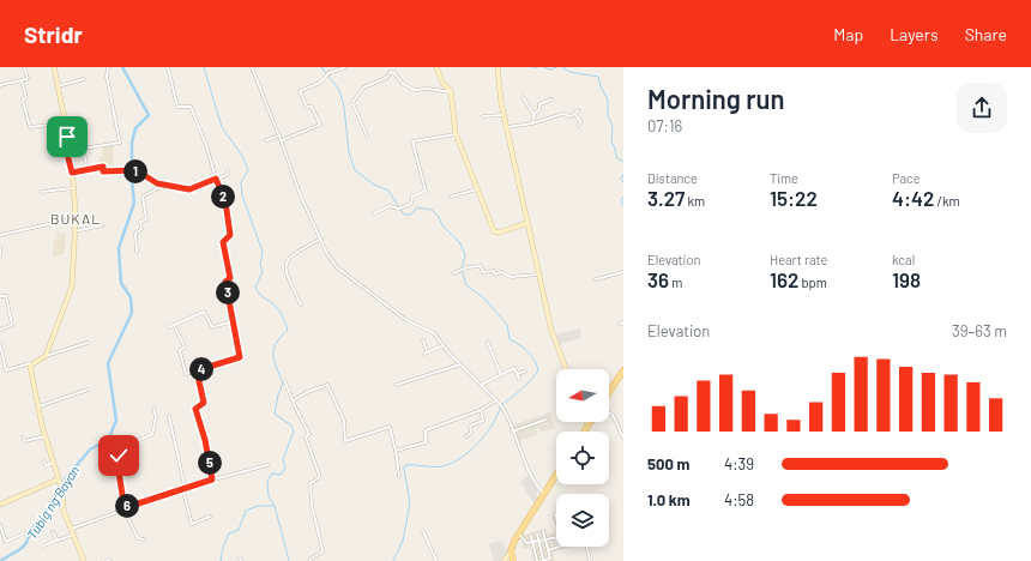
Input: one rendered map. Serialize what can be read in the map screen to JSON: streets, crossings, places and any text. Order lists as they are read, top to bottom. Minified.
{"districts":["BUKAL"],"water":["Tubig ng Bayan"],"north":"left","page":{"header":"Stridr","nav":["Map","Layers","Share"],"heading":["Morning run","07:16"],"stats":[["Distance","3.27 km"],["Time","15:22"],["Pace","4:42 /km"],["Elevation","36 m"],["Heart rate","162 bpm"],["kcal","198"]],"pins":["1","2","3","4","5","6"],"chart":["Elevation","39–63 m"],"list":[{"name":"500 m","note":"4:39"},{"name":"1.0 km","note":"4:58"}]}}
